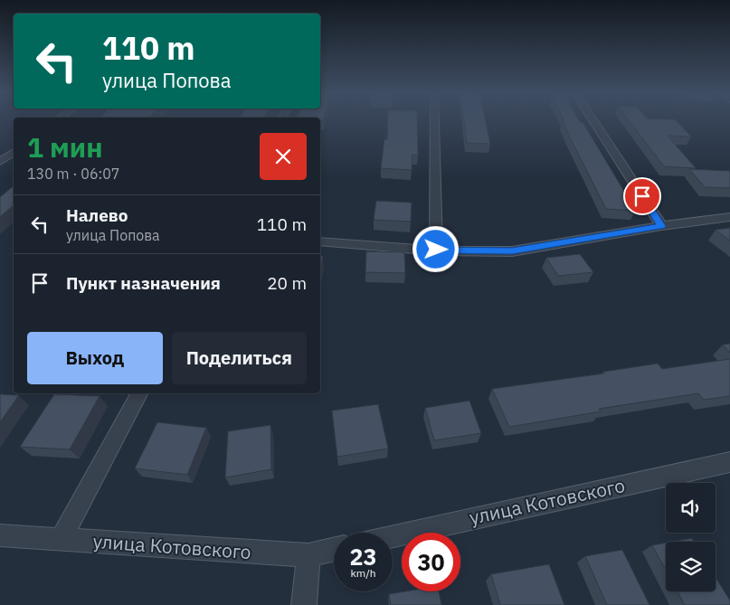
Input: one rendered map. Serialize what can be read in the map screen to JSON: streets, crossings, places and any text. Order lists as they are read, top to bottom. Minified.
{"streets":{"street":["улица Котовского"]},"page":{"turn":["110 m","улица Попова"],"heading":["1 мин","130 m · 06:07"],"list":[{"name":"Налево","note":"улица Попова","value":"110 m"},{"name":"Пункт назначения","value":"20 m"}],"buttons":["Выход","Поделиться"],"speed":"23 km/h","limit":"30"}}
